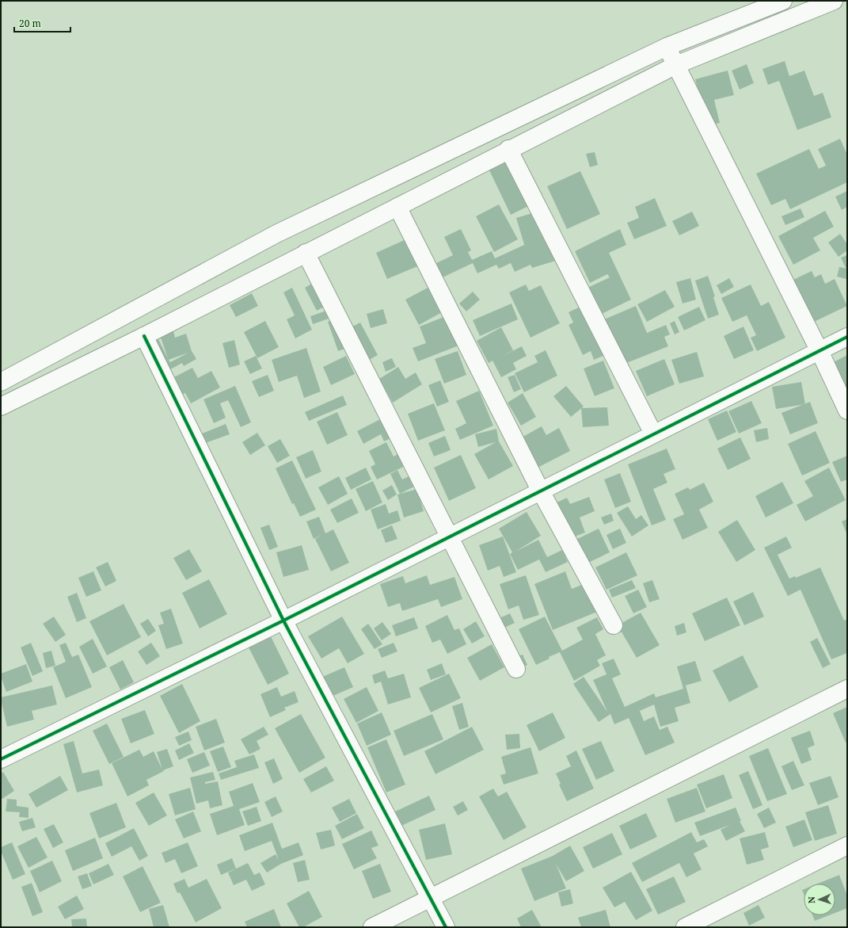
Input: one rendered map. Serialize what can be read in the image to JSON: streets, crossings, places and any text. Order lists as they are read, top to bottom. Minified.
{"scale_bar":"20 m","north":"left"}
